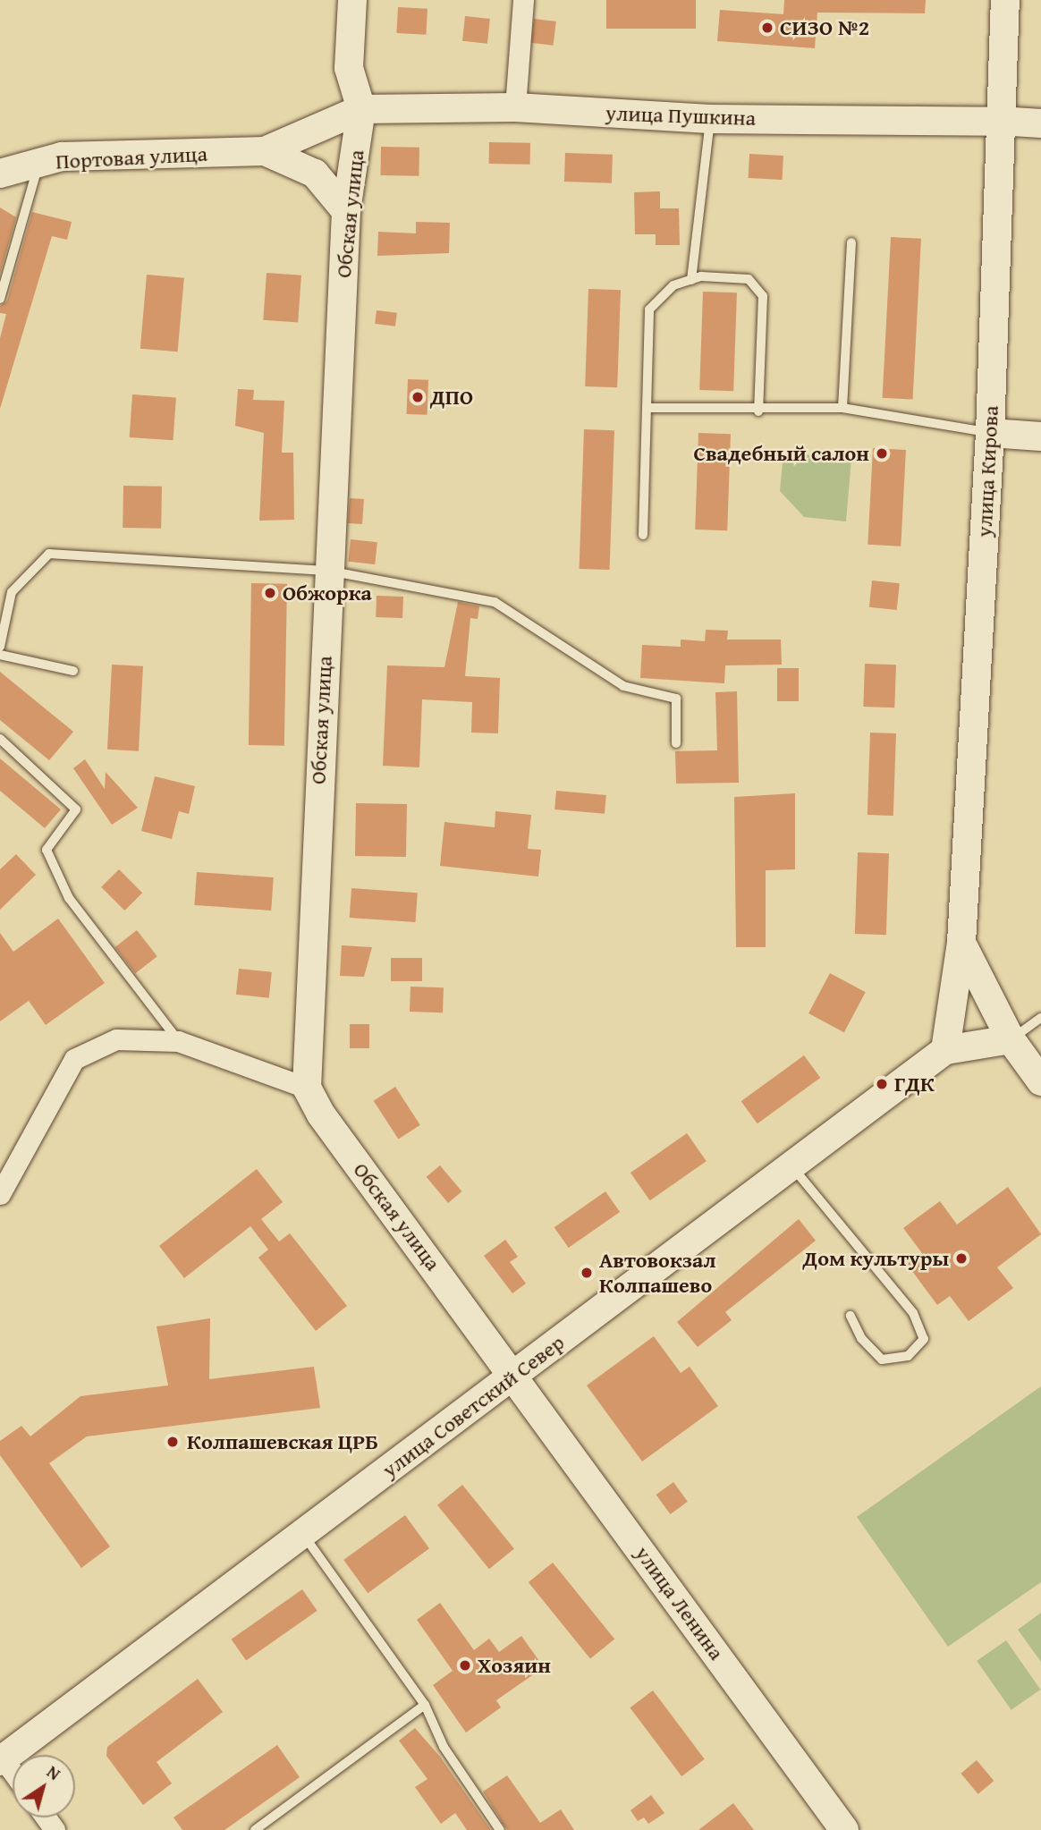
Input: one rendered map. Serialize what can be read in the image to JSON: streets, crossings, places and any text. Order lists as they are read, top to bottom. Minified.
{"streets":{"street":["улица Пушкина","Портовая улица","Обская улица","улица Кирова","улица Советский Север","улица Ленина"]},"crossings":[["улица Пушкина","Обская улица"],["улица Пушкина","улица Кирова"],["Обская улица","улица Советский Север"],["Обская улица","улица Ленина"],["улица Кирова","улица Советский Север"],["улица Советский Север","улица Ленина"]],"places":["СИЗО №2","ДПО","Свадебный салон","Обжорка","ГДК","Дом культуры","Автовокзал Колпашево","Колпашевская ЦРБ","Хозяин"],"north":"top right"}
